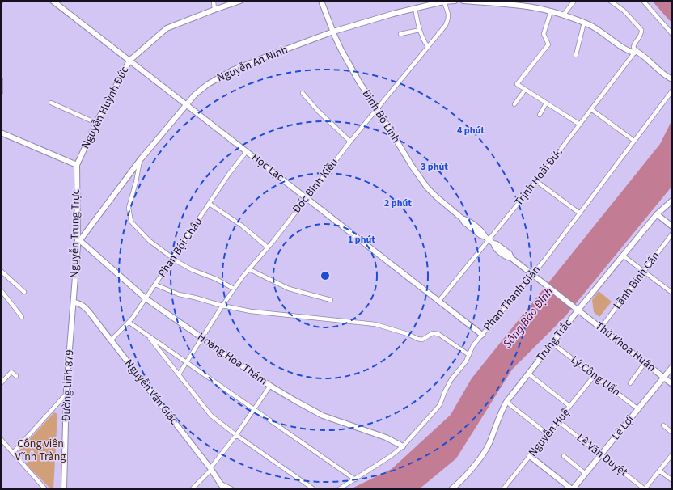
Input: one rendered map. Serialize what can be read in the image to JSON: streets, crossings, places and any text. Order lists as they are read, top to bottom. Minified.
{"streets":{"street":["Nguyễn An Ninh","Nguyễn Huỳnh Đức","Đinh Bộ Lĩnh","Học Lạc","Trịnh Hoài Đức","Đốc Binh Kiều","Nguyễn Trung Trực","Phan Bội Châu","Lãnh Binh Cẩn","Phan Thanh Giản","Trưng Trắc","Thủ Khoa Huân","Hoàng Hoa Thám","Lý Công Uẩn","Đường tỉnh 879","Nguyễn Văn Giác","Lê Lợi","Nguyễn Huệ","Lê Văn Duyệt"]},"crossings":[["Nguyễn An Ninh","Đinh Bộ Lĩnh"],["Nguyễn An Ninh","Học Lạc"],["Nguyễn An Ninh","Đốc Binh Kiều"],["Nguyễn An Ninh","Nguyễn Trung Trực"],["Nguyễn An Ninh","Hoàng Hoa Thám"],["Nguyễn Huỳnh Đức","Học Lạc"],["Nguyễn Huỳnh Đức","Nguyễn Trung Trực"],["Đinh Bộ Lĩnh","Trịnh Hoài Đức"],["Đinh Bộ Lĩnh","Đốc Binh Kiều"],["Đinh Bộ Lĩnh","Phan Thanh Giản"],["Đinh Bộ Lĩnh","Thủ Khoa Huân"],["Học Lạc","Trịnh Hoài Đức"],["Học Lạc","Đốc Binh Kiều"],["Học Lạc","Phan Bội Châu"],["Học Lạc","Phan Thanh Giản"],["Đốc Binh Kiều","Hoàng Hoa Thám"],["Nguyễn Trung Trực","Hoàng Hoa Thám"],["Nguyễn Trung Trực","Đường tỉnh 879"],["Nguyễn Trung Trực","Nguyễn Văn Giác"],["Phan Bội Châu","Hoàng Hoa Thám"],["Phan Bội Châu","Nguyễn Văn Giác"],["Lãnh Binh Cẩn","Thủ Khoa Huân"],["Phan Thanh Giản","Hoàng Hoa Thám"],["Trưng Trắc","Thủ Khoa Huân"],["Trưng Trắc","Lý Công Uẩn"],["Thủ Khoa Huân","Lê Lợi"],["Lý Công Uẩn","Lê Lợi"],["Lý Công Uẩn","Nguyễn Huệ"],["Đường tỉnh 879","Nguyễn Văn Giác"],["Lê Lợi","Lê Văn Duyệt"],["Nguyễn Huệ","Lê Văn Duyệt"]],"water":["Sông Bảo Định"],"parks":["Công viên Vĩnh Tràng"],"rings":["4 phút","3 phút","2 phút","1 phút"]}
